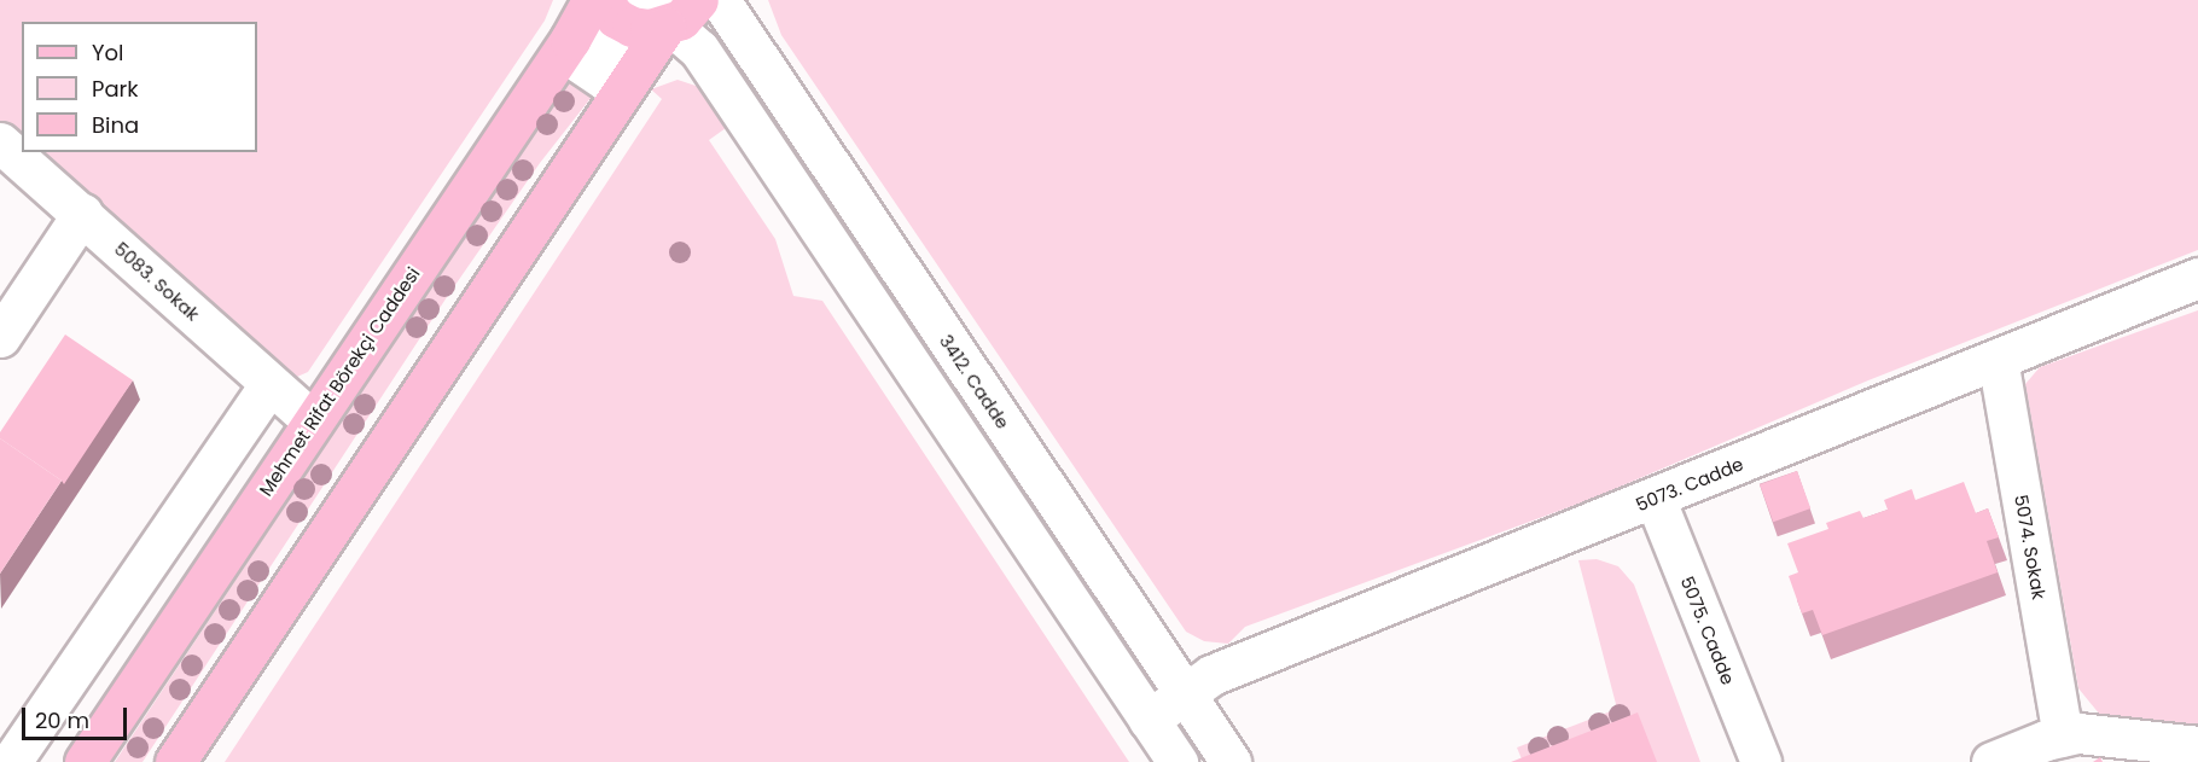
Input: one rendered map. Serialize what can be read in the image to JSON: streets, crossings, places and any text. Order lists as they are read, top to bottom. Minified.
{"streets":{"main road":["Mehmet Rifat Börekçi Caddesi"],"street":["5083. Sokak","3412. Cadde","5073. Cadde","5074. Sokak","5075. Cadde"]},"crossings":[["5083. Sokak","Mehmet Rifat Börekçi Caddesi"],["3412. Cadde","5073. Cadde"],["5073. Cadde","5074. Sokak"],["5073. Cadde","5075. Cadde"]],"legend":["Yol","Park","Bina"],"scale_bar":"20 m"}
